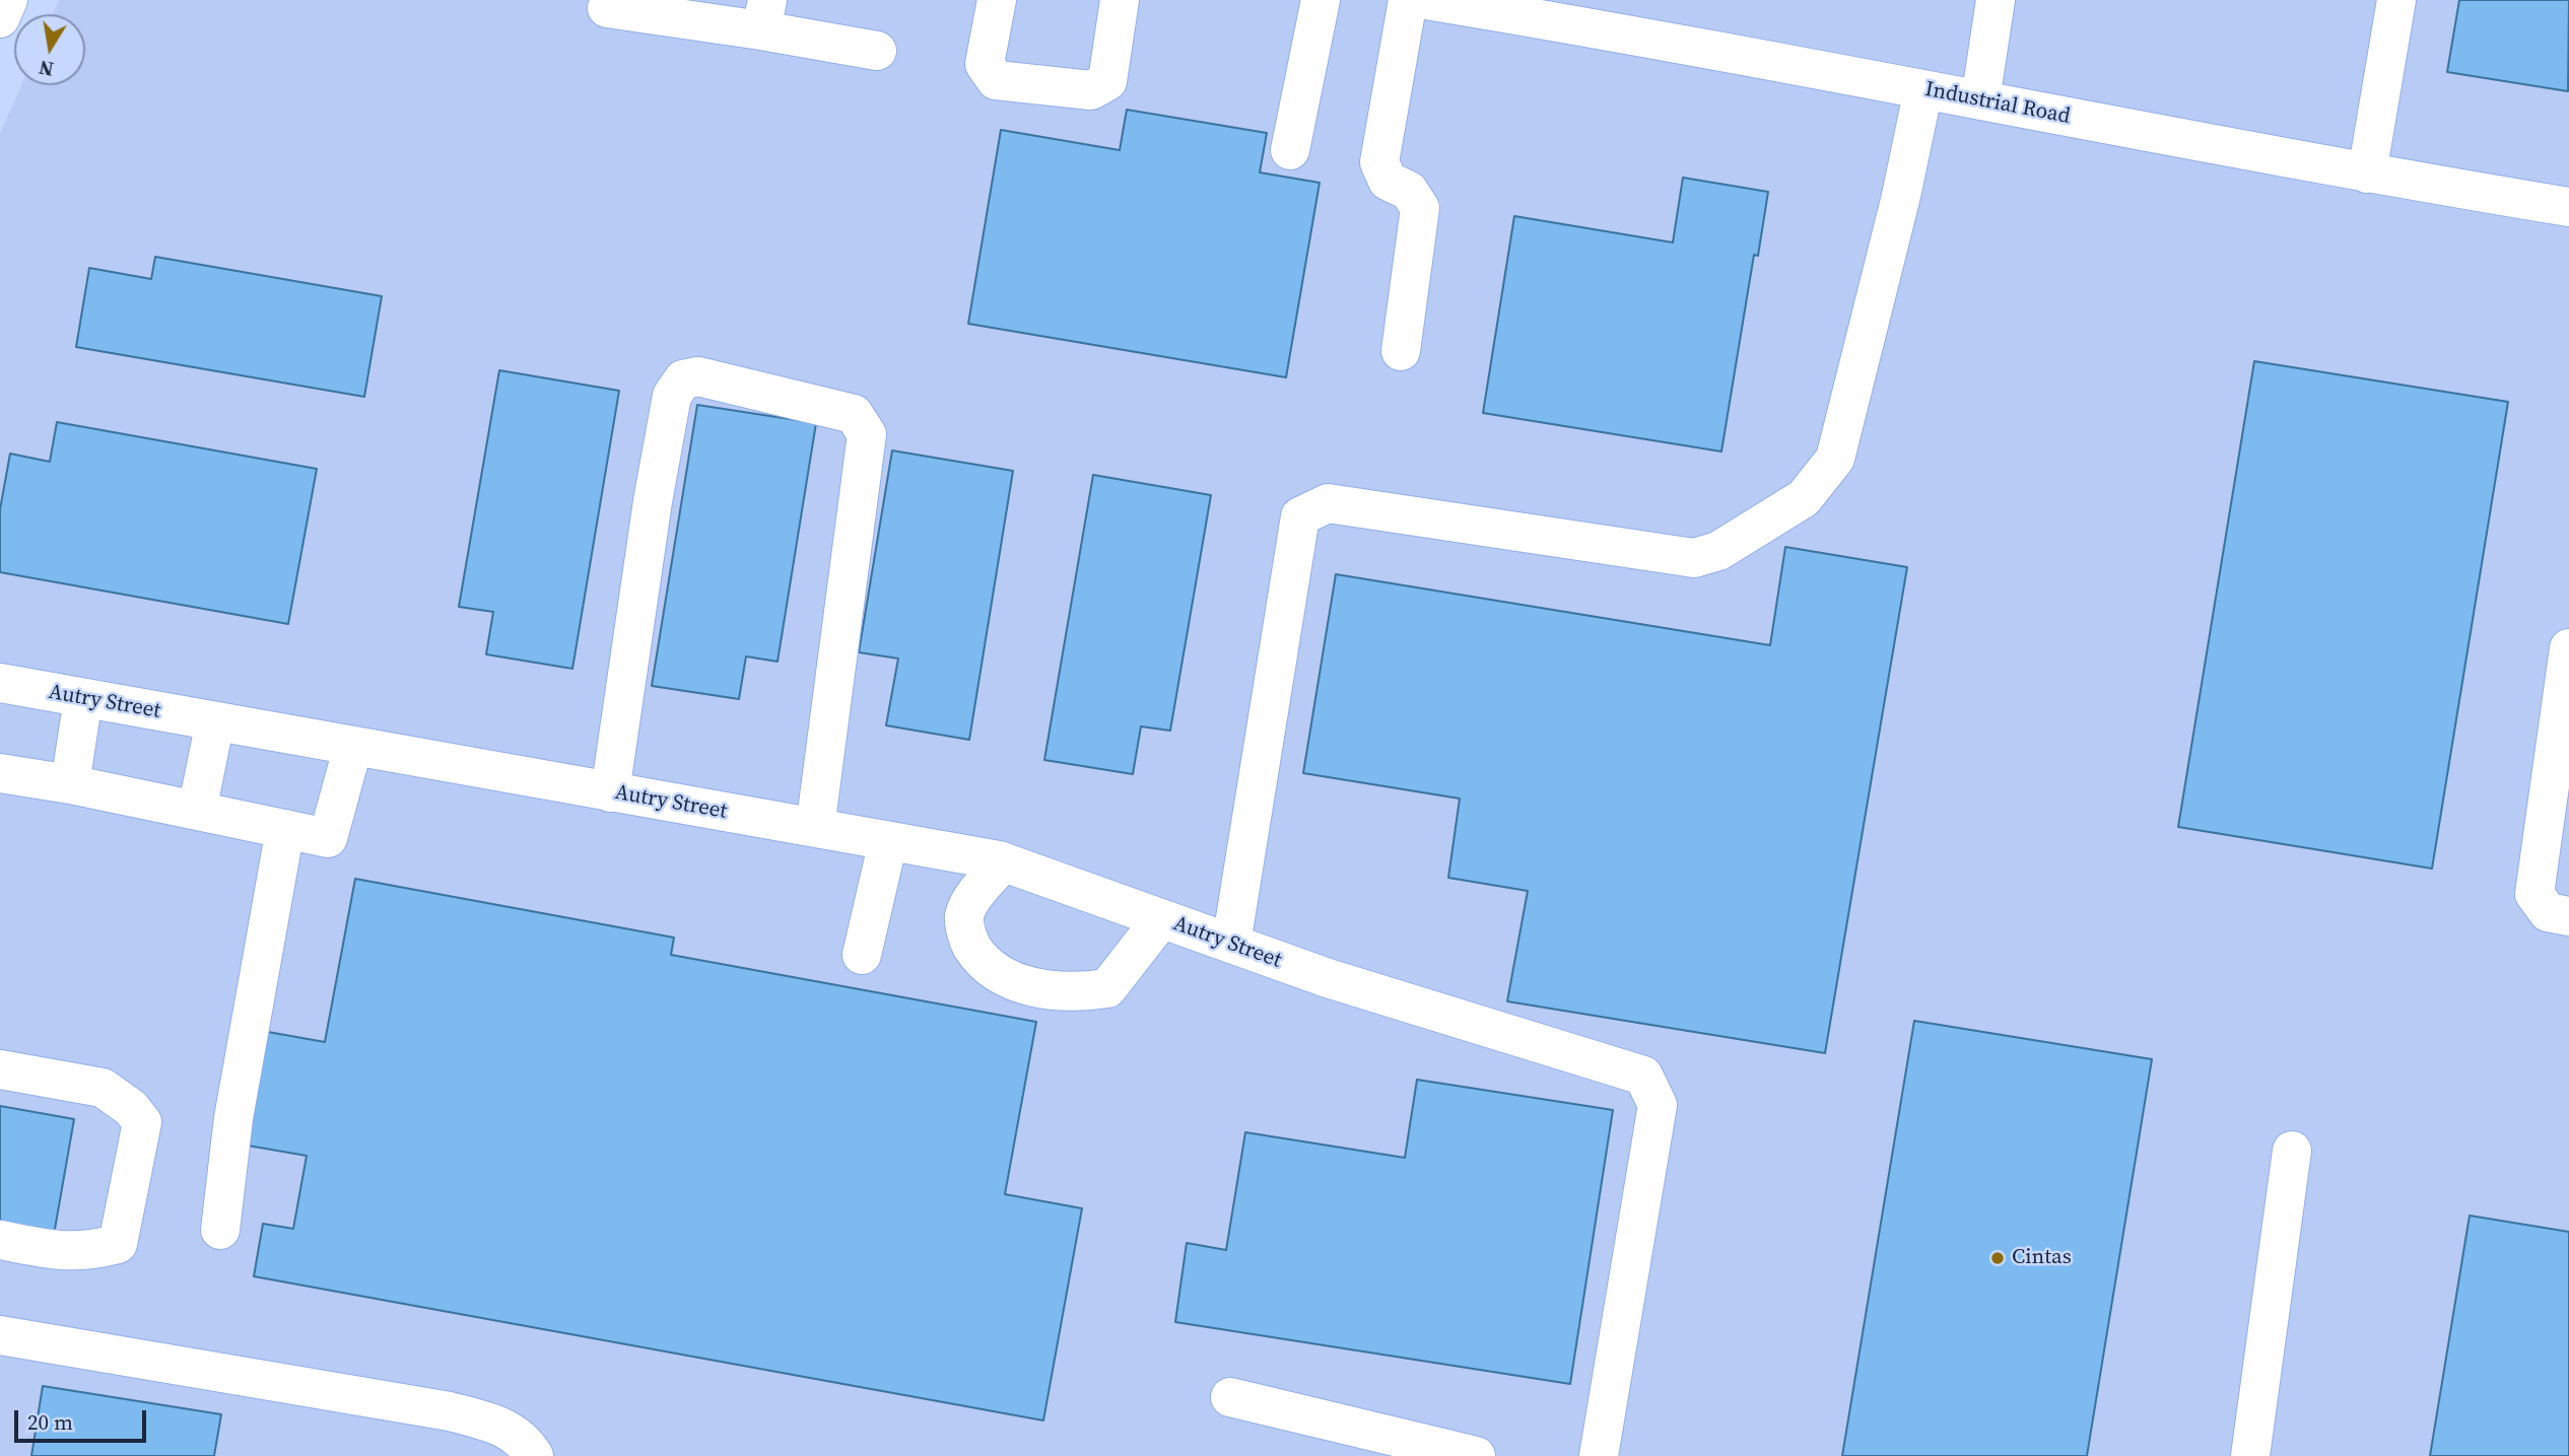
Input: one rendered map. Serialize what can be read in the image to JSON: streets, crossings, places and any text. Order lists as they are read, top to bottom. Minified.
{"streets":{"street":["Industrial Road","Autry Street"]},"places":["Cintas"],"scale_bar":"20 m","north":"bottom"}
